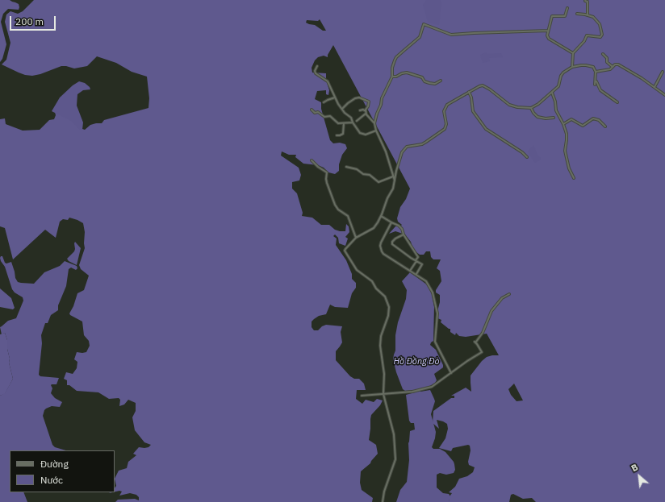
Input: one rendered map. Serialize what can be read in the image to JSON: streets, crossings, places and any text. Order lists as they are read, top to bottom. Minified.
{"water":["Hồ Đồng Đò"],"legend":["Đường","Nước"],"scale_bar":"200 m","north":"top left"}
